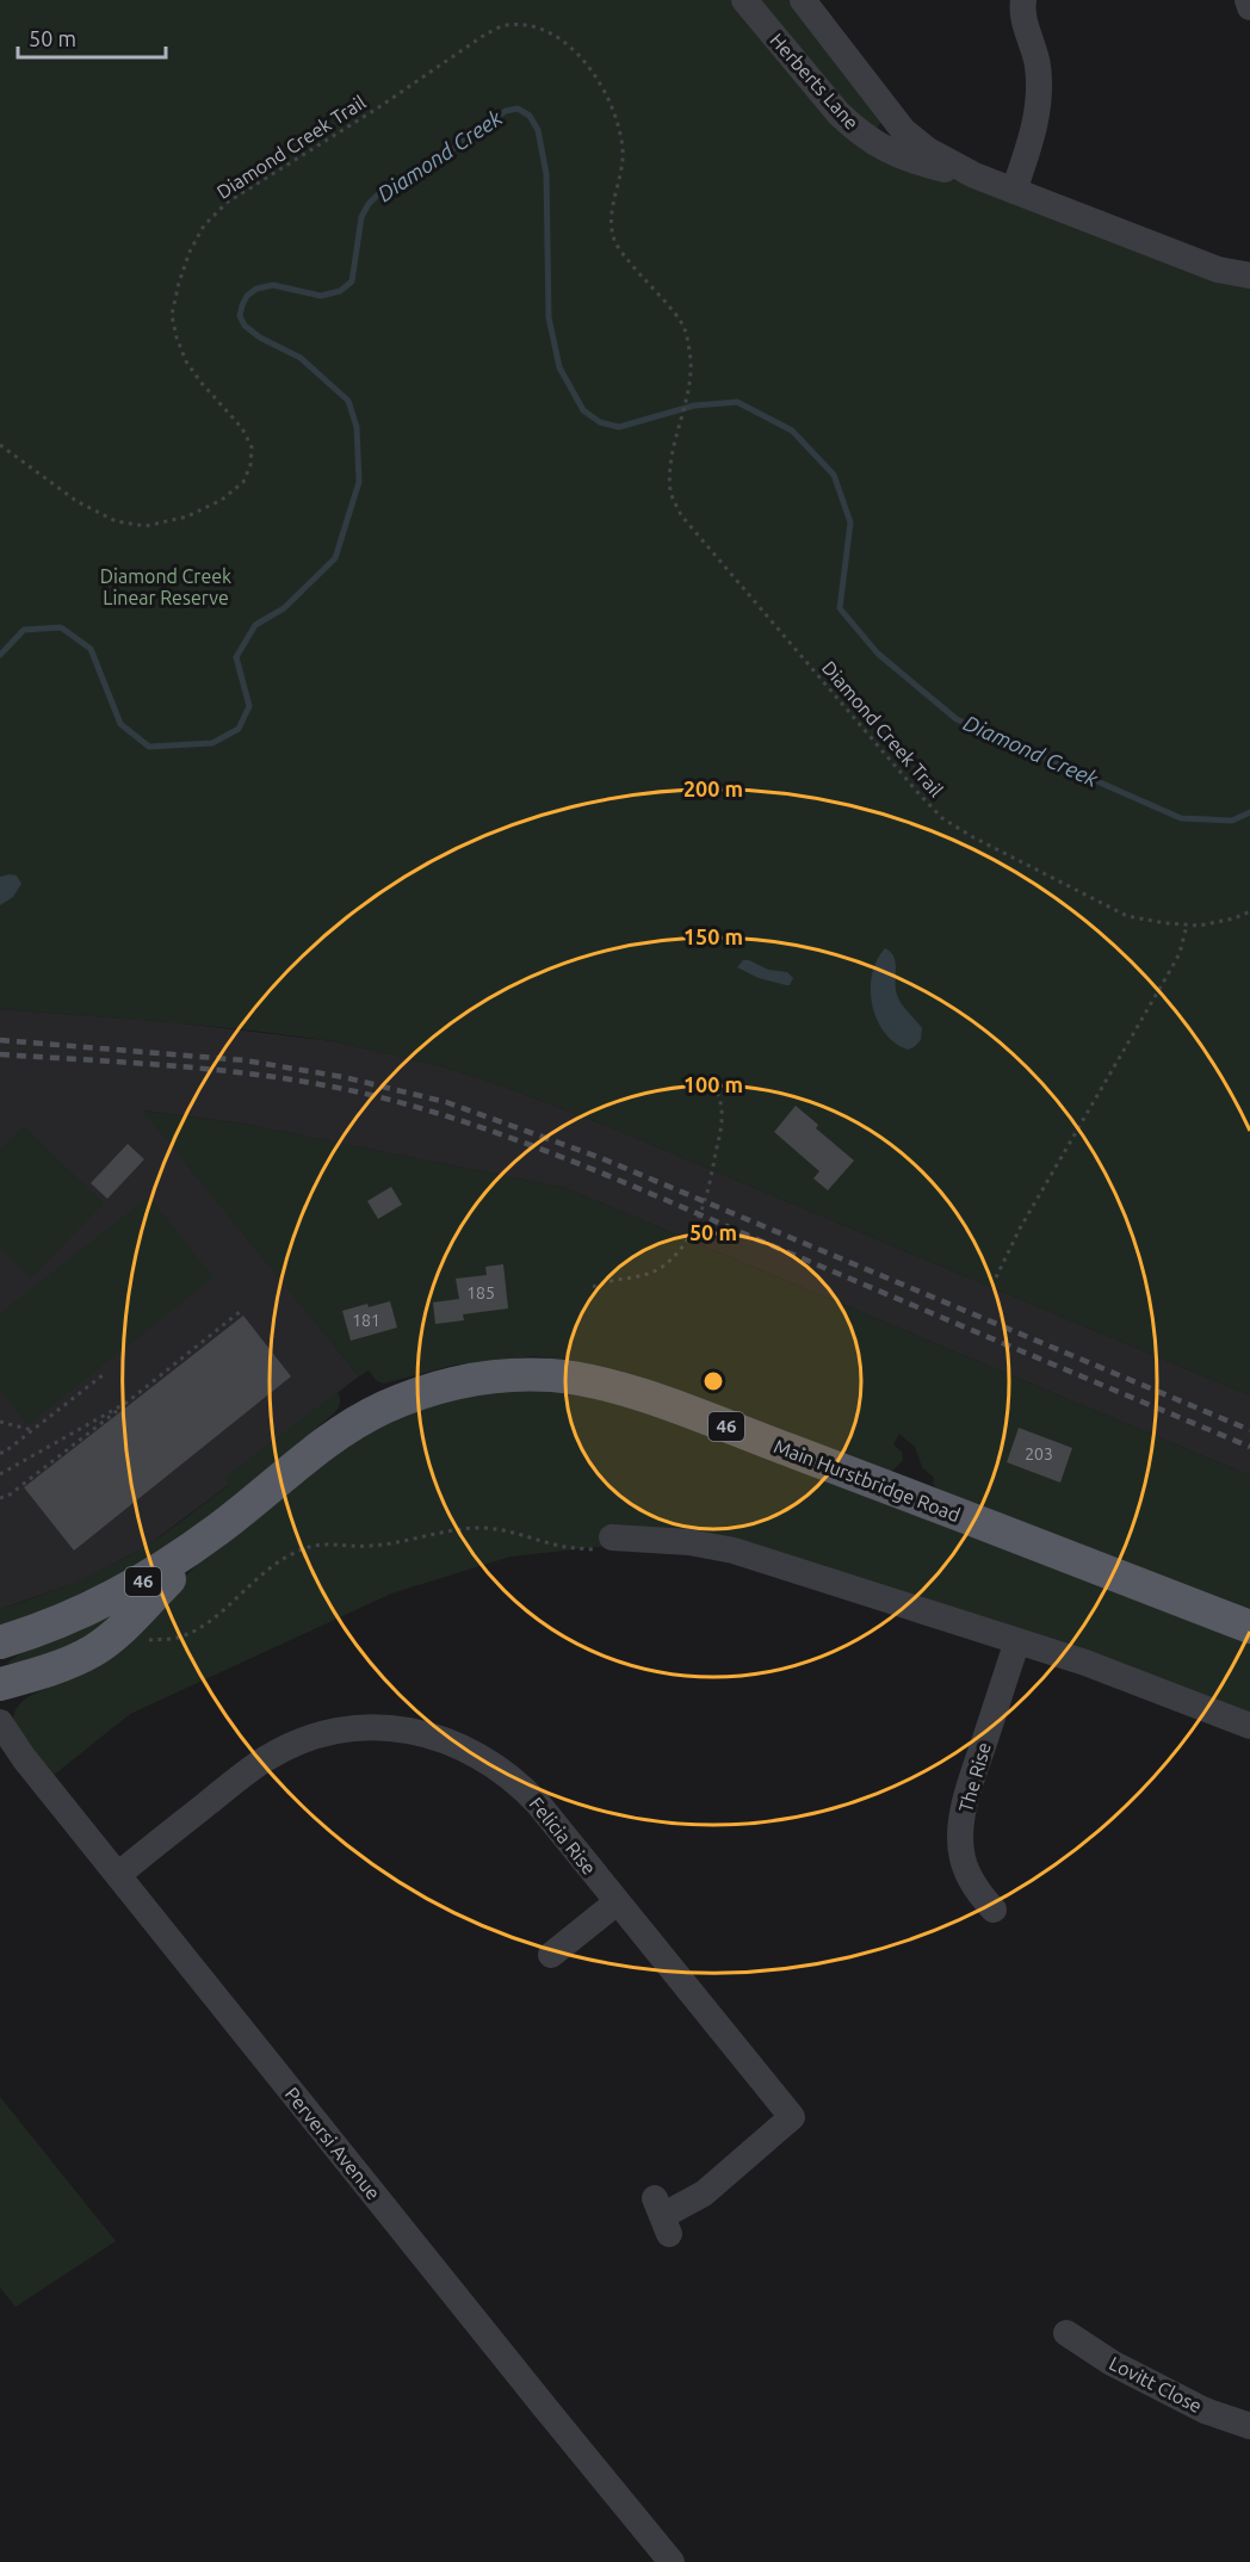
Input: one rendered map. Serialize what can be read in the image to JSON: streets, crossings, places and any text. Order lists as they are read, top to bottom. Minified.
{"streets":{"main road":["46","Main Hurstbridge Road"],"street":["Herberts Lane","The Rise","Felicia Rise","Perversi Avenue","Lovitt Close"],"path":["Diamond Creek Trail"]},"crossings":[["Felicia Rise","Perversi Avenue"]],"water":["Diamond Creek"],"parks":["Diamond Creek Linear Reserve"],"house_numbers":["185","181","203"],"scale_bar":"50 m","rings":["200 m","150 m","100 m","50 m"]}
